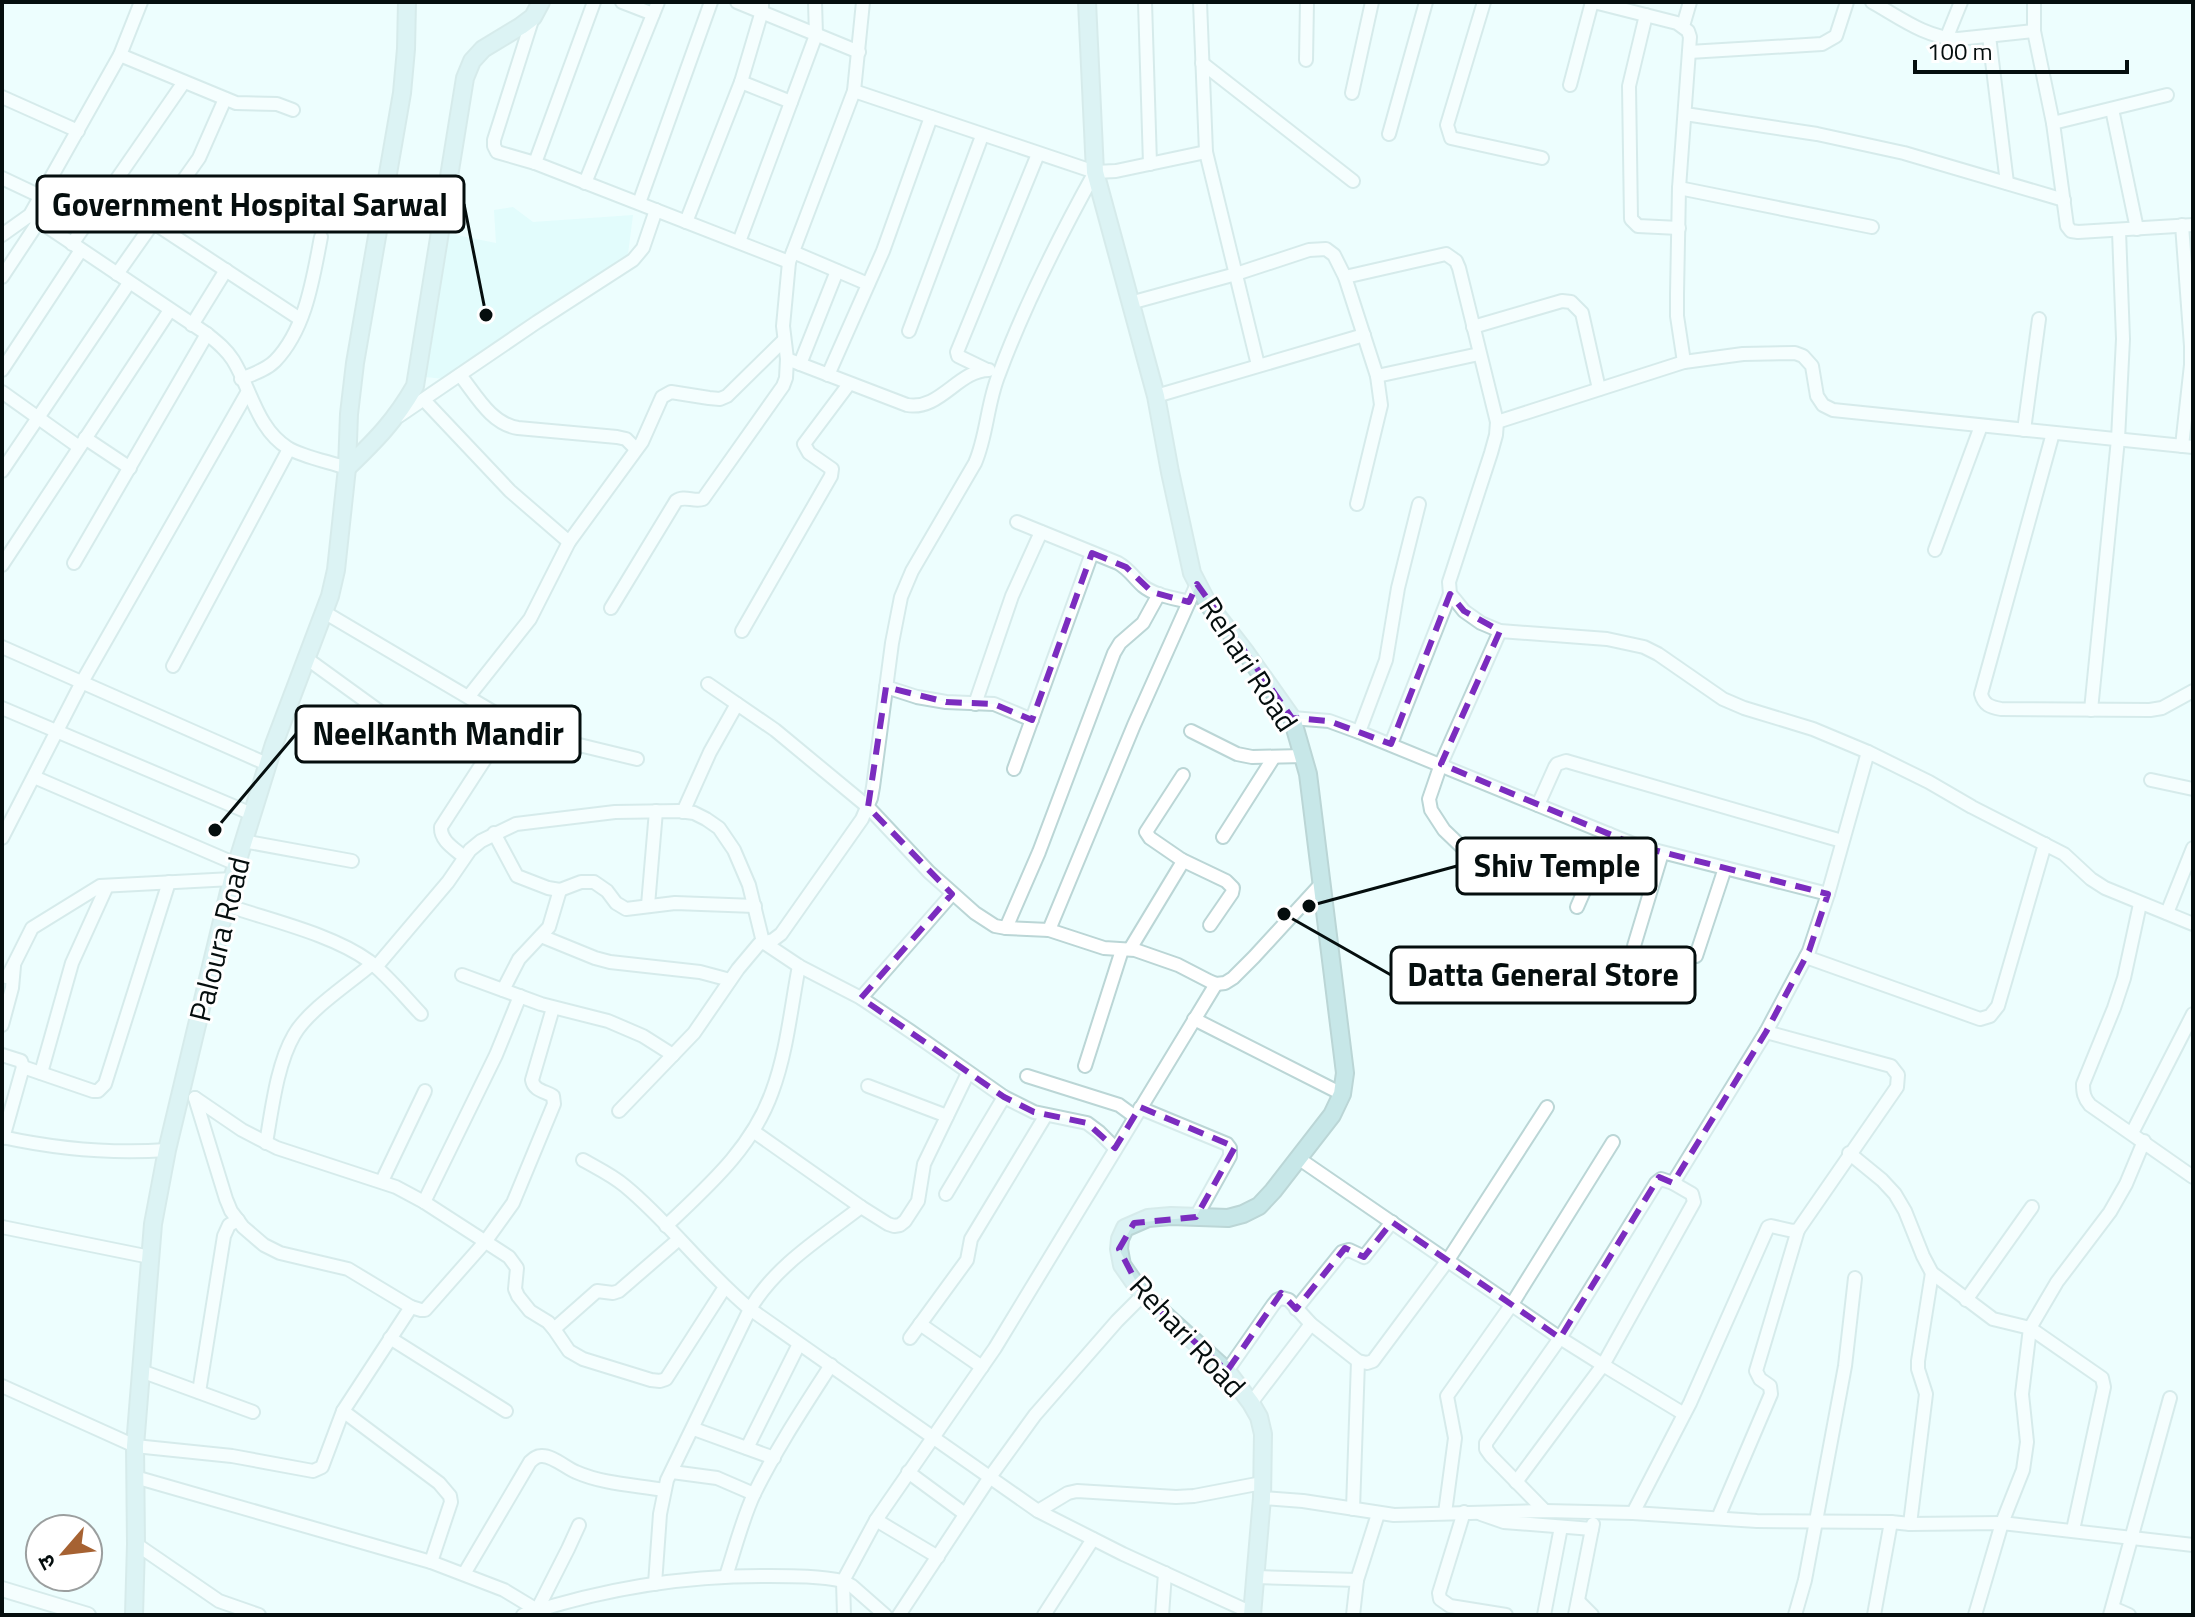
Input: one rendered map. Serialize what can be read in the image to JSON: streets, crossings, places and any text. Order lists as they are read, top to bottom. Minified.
{"streets":{"main road":["Rehari Road","Paloura Road"]},"places":["Government Hospital Sarwal","NeelKanth Mandir","Shiv Temple","Datta General Store"],"scale_bar":"100 m","north":"bottom left"}
